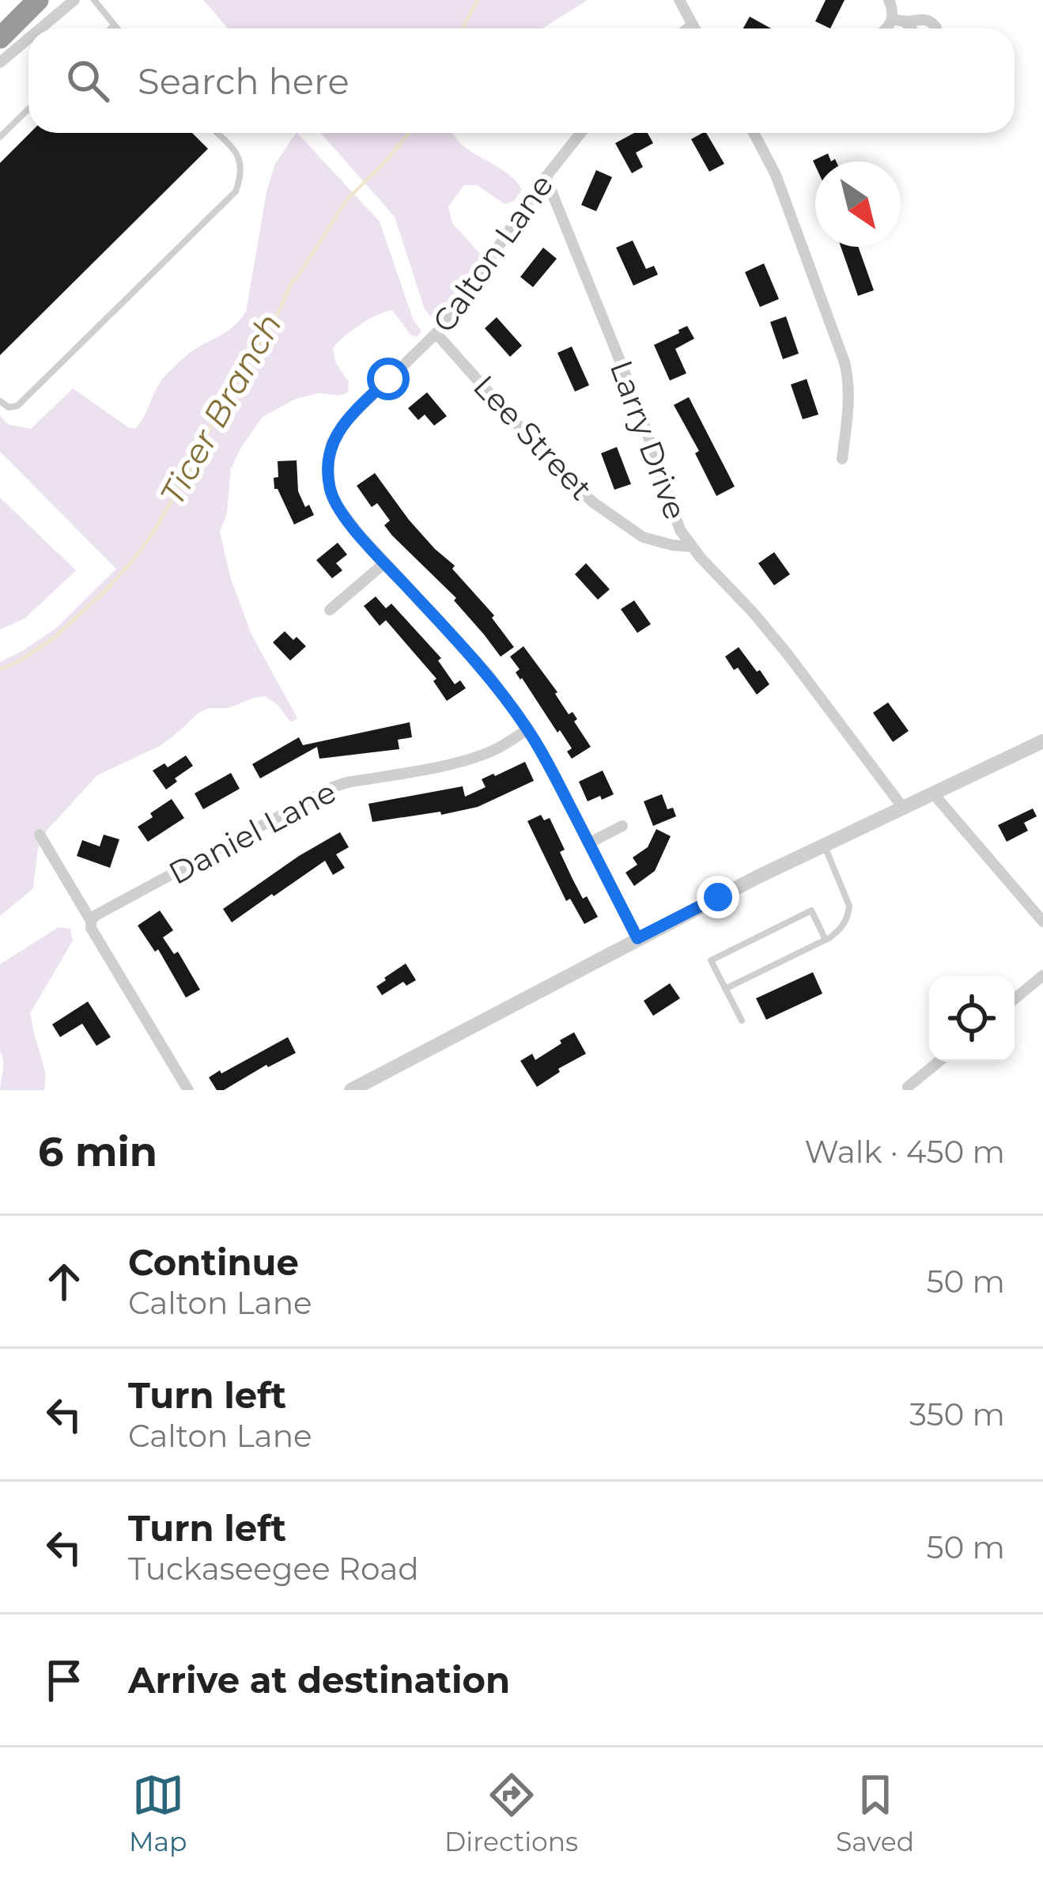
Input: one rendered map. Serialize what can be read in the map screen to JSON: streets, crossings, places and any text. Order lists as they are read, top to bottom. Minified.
{"streets":{"street":["Calton Lane","Lee Street","Larry Drive","Daniel Lane"]},"crossings":[["Calton Lane","Lee Street"],["Calton Lane","Larry Drive"],["Calton Lane","Daniel Lane"],["Lee Street","Larry Drive"]],"water":["Ticer Branch"],"north":"bottom right","page":{"search":"Search here","heading":["6 min","Walk · 450 m"],"list":[["Continue","Calton Lane","50 m"],["Turn left","Calton Lane","350 m"],["Turn left","Tuckaseegee Road","50 m"],"Arrive at destination"],"nav":["Map","Directions","Saved"]}}
